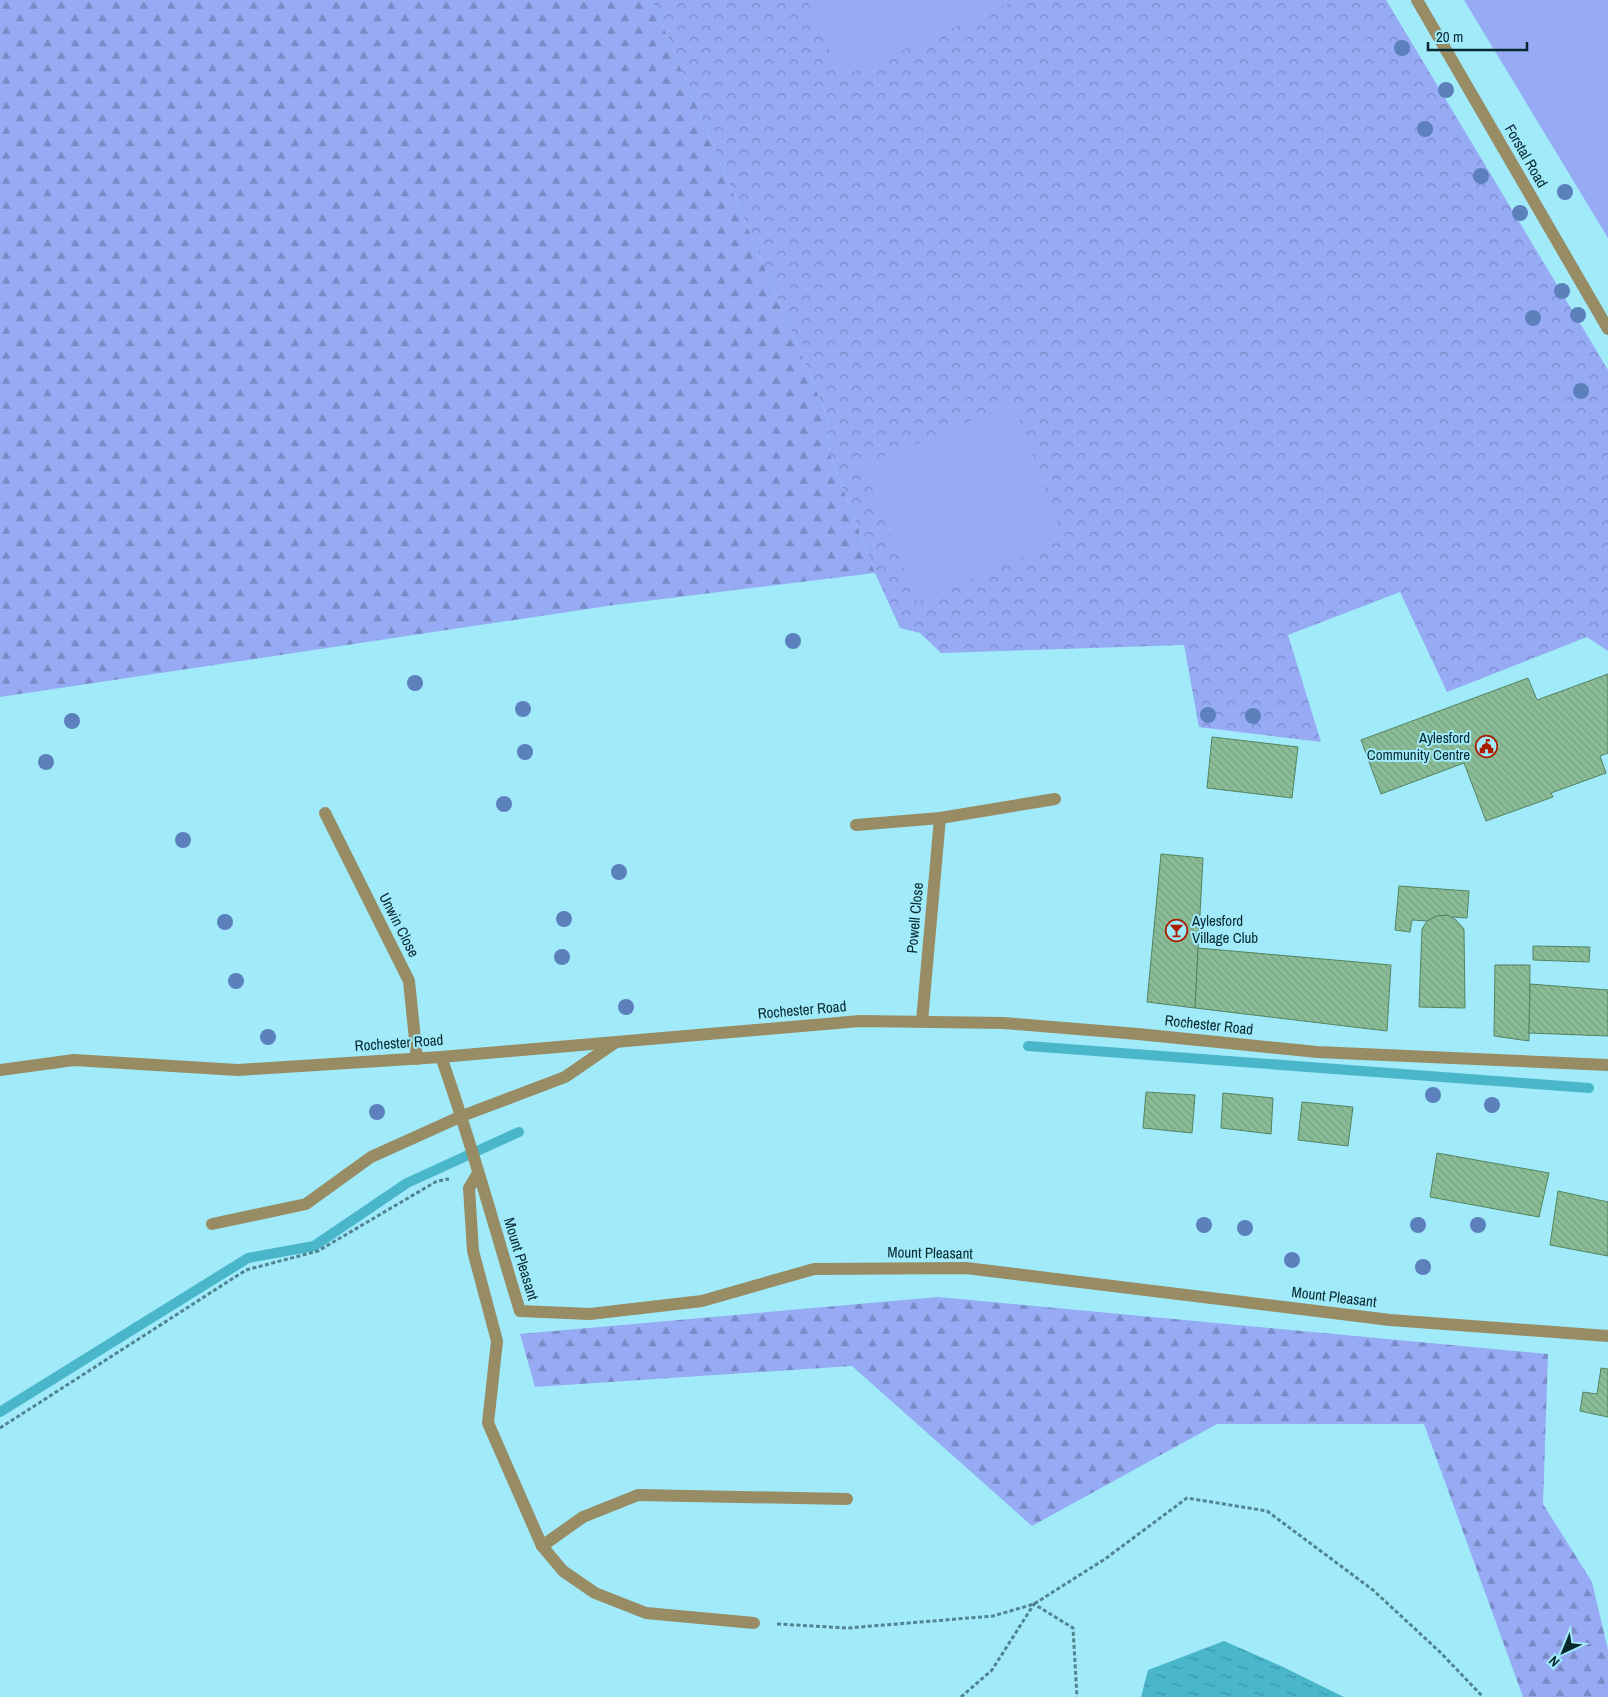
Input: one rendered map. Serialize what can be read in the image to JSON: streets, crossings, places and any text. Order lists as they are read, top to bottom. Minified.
{"streets":{"street":["Forstal Road","Powell Close","Unwin Close","Rochester Road","Mount Pleasant"]},"crossings":[["Powell Close","Rochester Road"],["Unwin Close","Rochester Road"],["Rochester Road","Mount Pleasant"]],"places":{"public building":["Aylesford Community Centre"],"bar":["Aylesford Village Club"]},"scale_bar":"20 m","north":"bottom left"}
